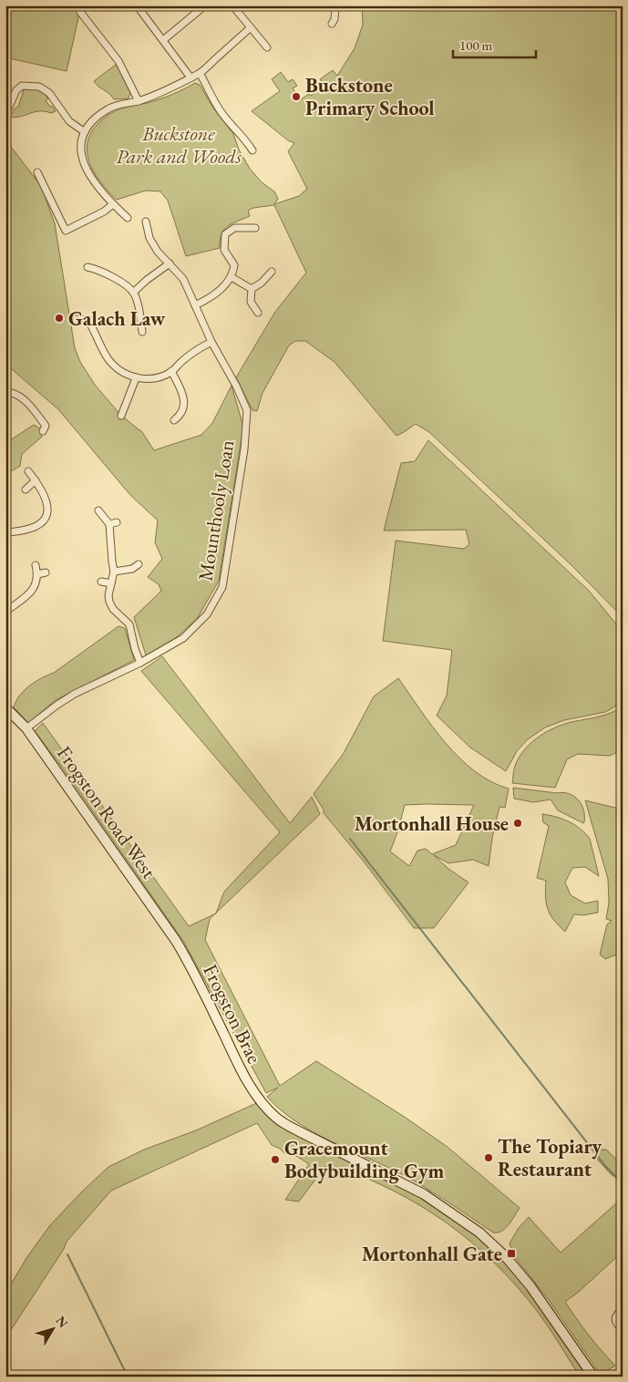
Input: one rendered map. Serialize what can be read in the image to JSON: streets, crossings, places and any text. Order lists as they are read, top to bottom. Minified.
{"streets":{"main road":["Frogston Road West","Frogston Brae"],"street":["Mounthooly Loan"]},"crossings":[["Mounthooly Loan","Frogston Road West"],["Frogston Road West","Frogston Brae"]],"parks":["Buckstone Park and Woods"],"places":{"other":["Buckstone Primary School","Galach Law","Mortonhall House","The Topiary Restaurant","Gracemount Bodybuilding Gym"],"transit":["Mortonhall Gate"]},"scale_bar":"100 m","north":"top right"}
